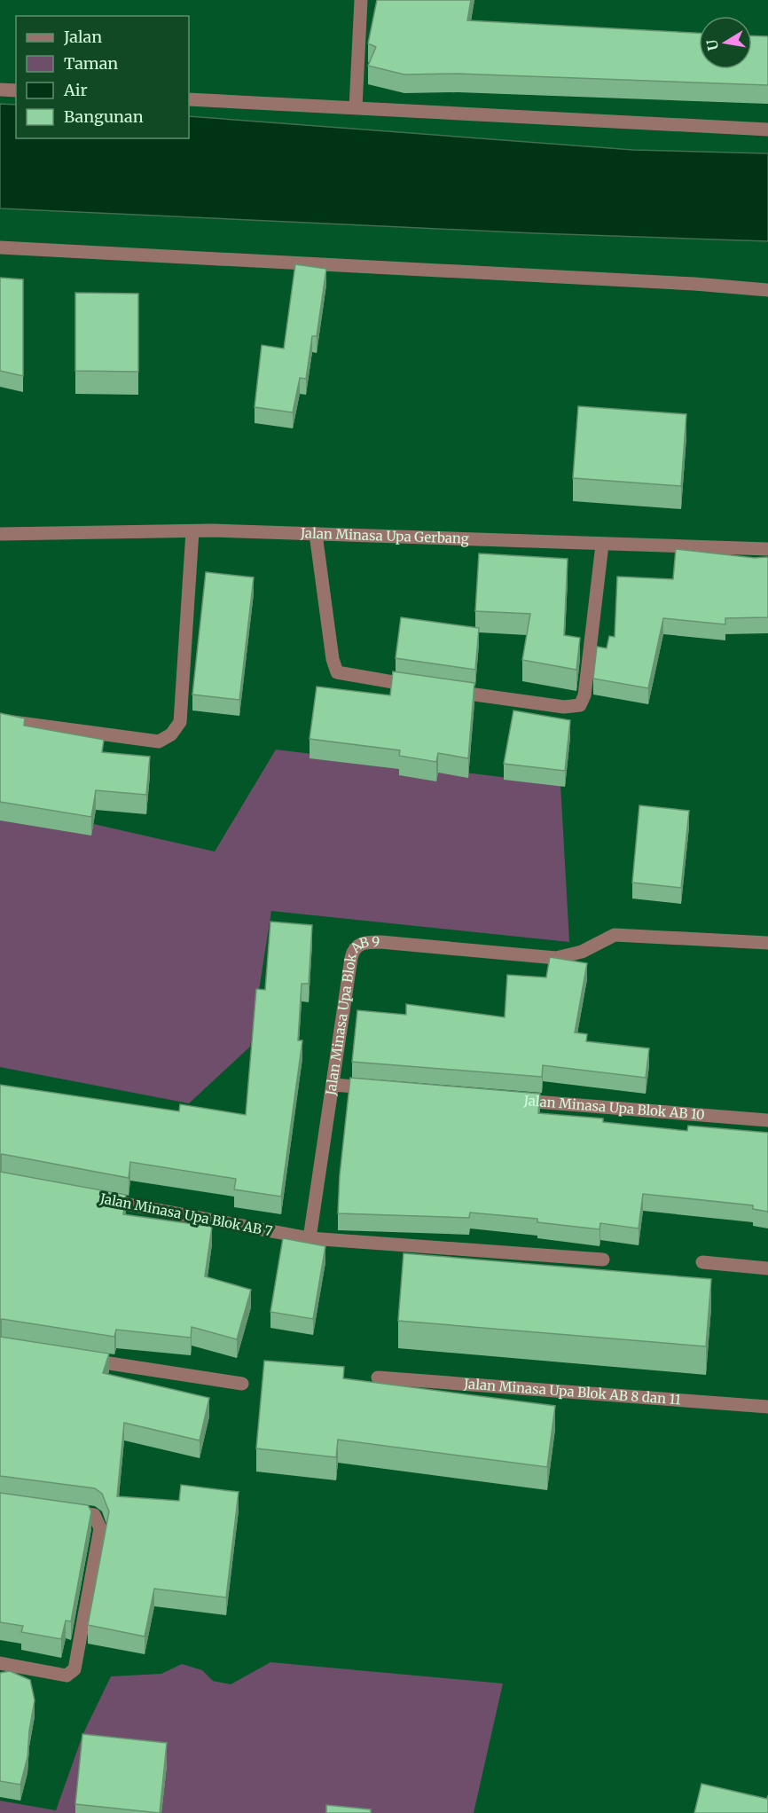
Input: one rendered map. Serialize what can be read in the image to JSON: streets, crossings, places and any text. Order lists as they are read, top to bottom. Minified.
{"streets":{"street":["Jalan Minasa Upa Gerbang","Jalan Minasa Upa Blok AB 9","Jalan Minasa Upa Blok AB 10","Jalan Minasa Upa Blok AB 7","Jalan Minasa Upa Blok AB 8 dan 11"]},"crossings":[["Jalan Minasa Upa Blok AB 9","Jalan Minasa Upa Blok AB 7"]],"legend":["Jalan","Taman","Air","Bangunan"],"north":"left"}
